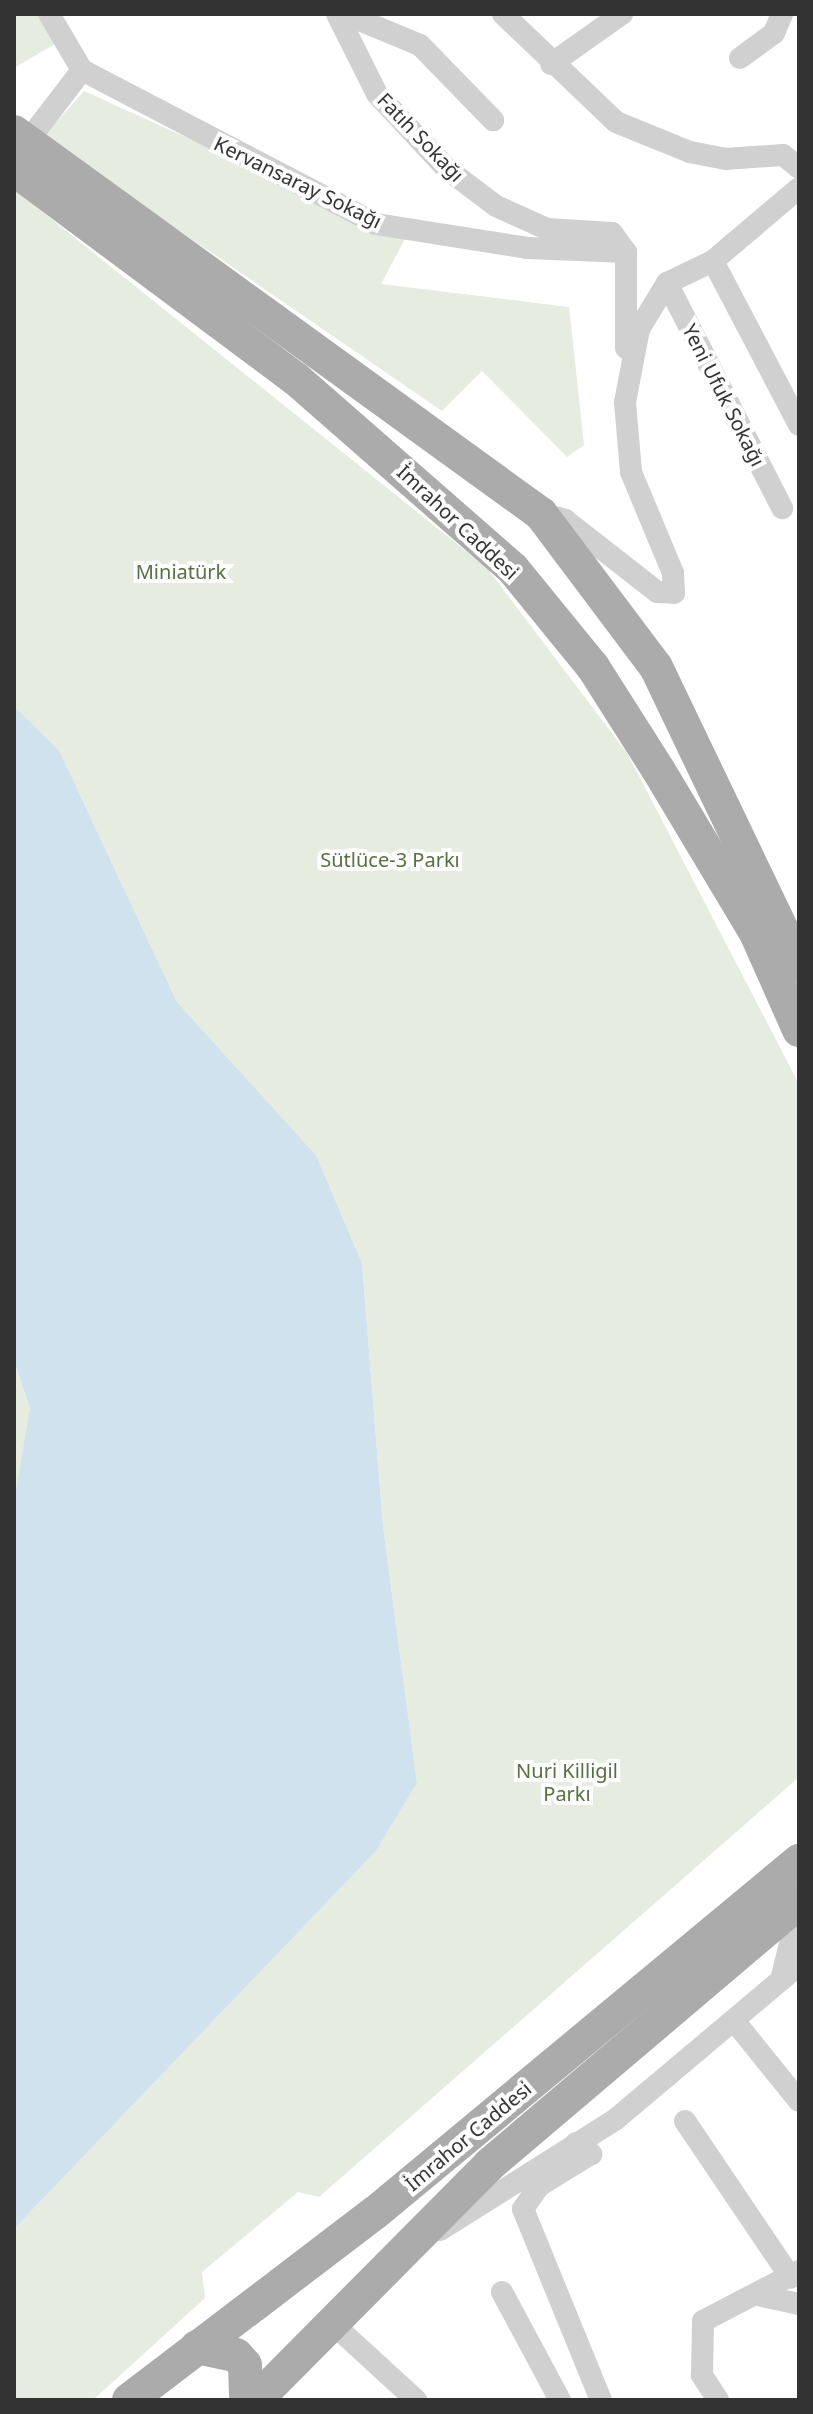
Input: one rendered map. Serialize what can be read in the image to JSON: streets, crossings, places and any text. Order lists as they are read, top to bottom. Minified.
{"streets":{"main road":["İmrahor Caddesi"],"street":["Fatıh Sokağı","Kervansaray Sokağı","Yeni Ufuk Sokağı"]},"crossings":[["Fatıh Sokağı","Kervansaray Sokağı"]],"parks":["Miniatürk","Sütlüce-3 Parkı","Nuri Killigil Parkı"]}
